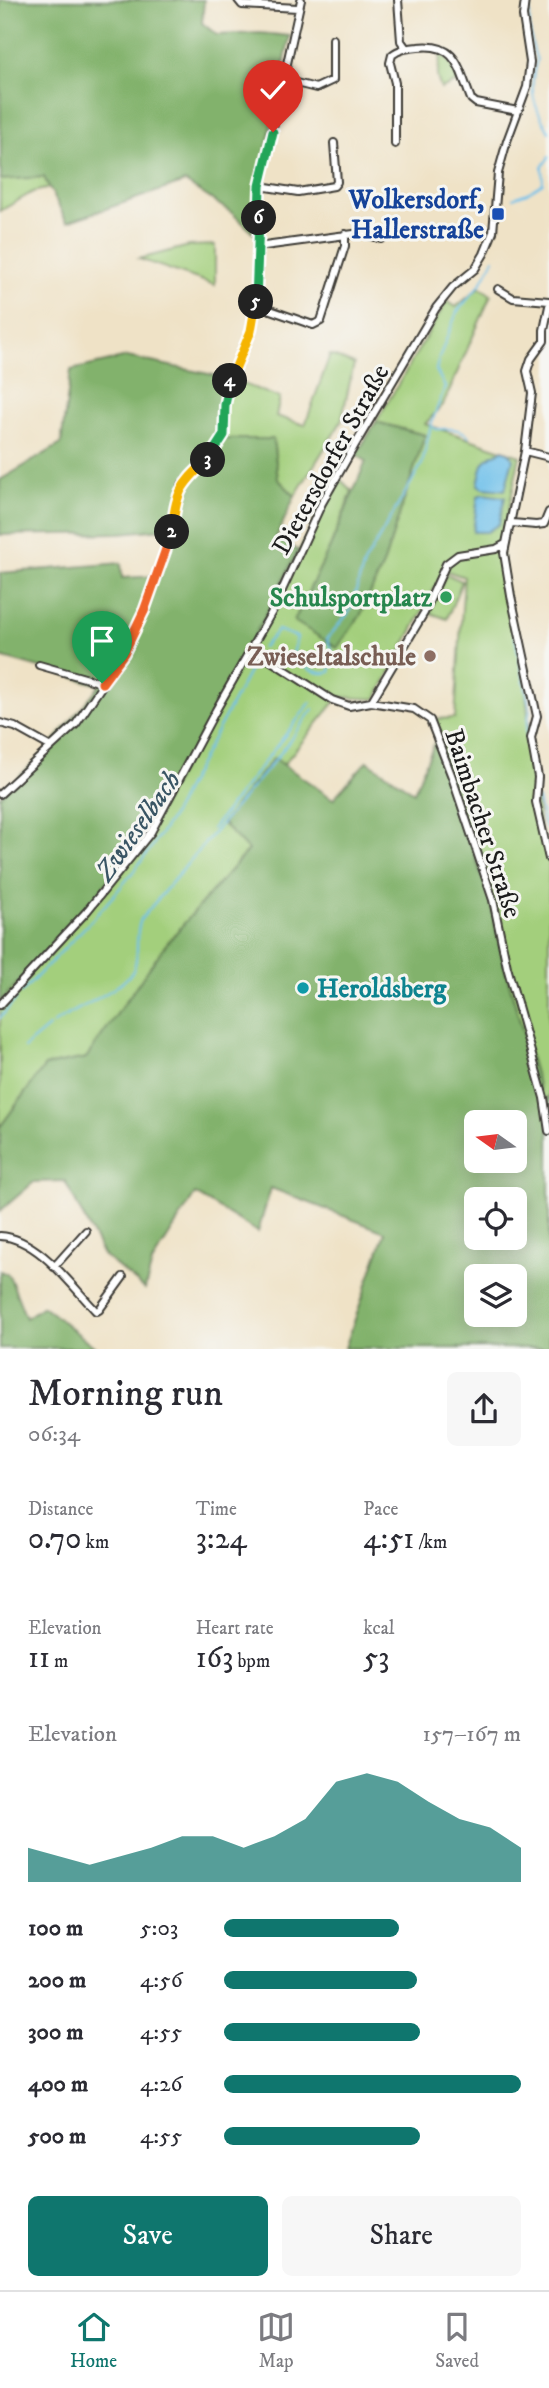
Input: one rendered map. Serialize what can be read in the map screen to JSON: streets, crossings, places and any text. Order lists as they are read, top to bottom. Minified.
{"streets":{"street":["Dietersdorfer Straße","Baimbacher Straße"]},"crossings":[["Dietersdorfer Straße","Baimbacher Straße"]],"water":["Zwieselbach"],"places":{"transit":["Wolkersdorf, Hallerstraße"],"other":["Schulsportplatz","Zwieseltalschule","Heroldsberg"]},"north":"left","page":{"pins":["6","5","4","3","2"],"heading":["Morning run","06:34"],"stats":[["Distance","0.70 km"],["Time","3:24"],["Pace","4:51 /km"],["Elevation","11 m"],["Heart rate","163 bpm"],["kcal","53"]],"chart":["Elevation","157–167 m"],"list":[{"name":"100 m","note":"5:03"},{"name":"200 m","note":"4:56"},{"name":"300 m","note":"4:55"},{"name":"400 m","note":"4:26"},{"name":"500 m","note":"4:55"}],"buttons":["Save","Share"],"tabs":["Home","Map","Saved"]}}
